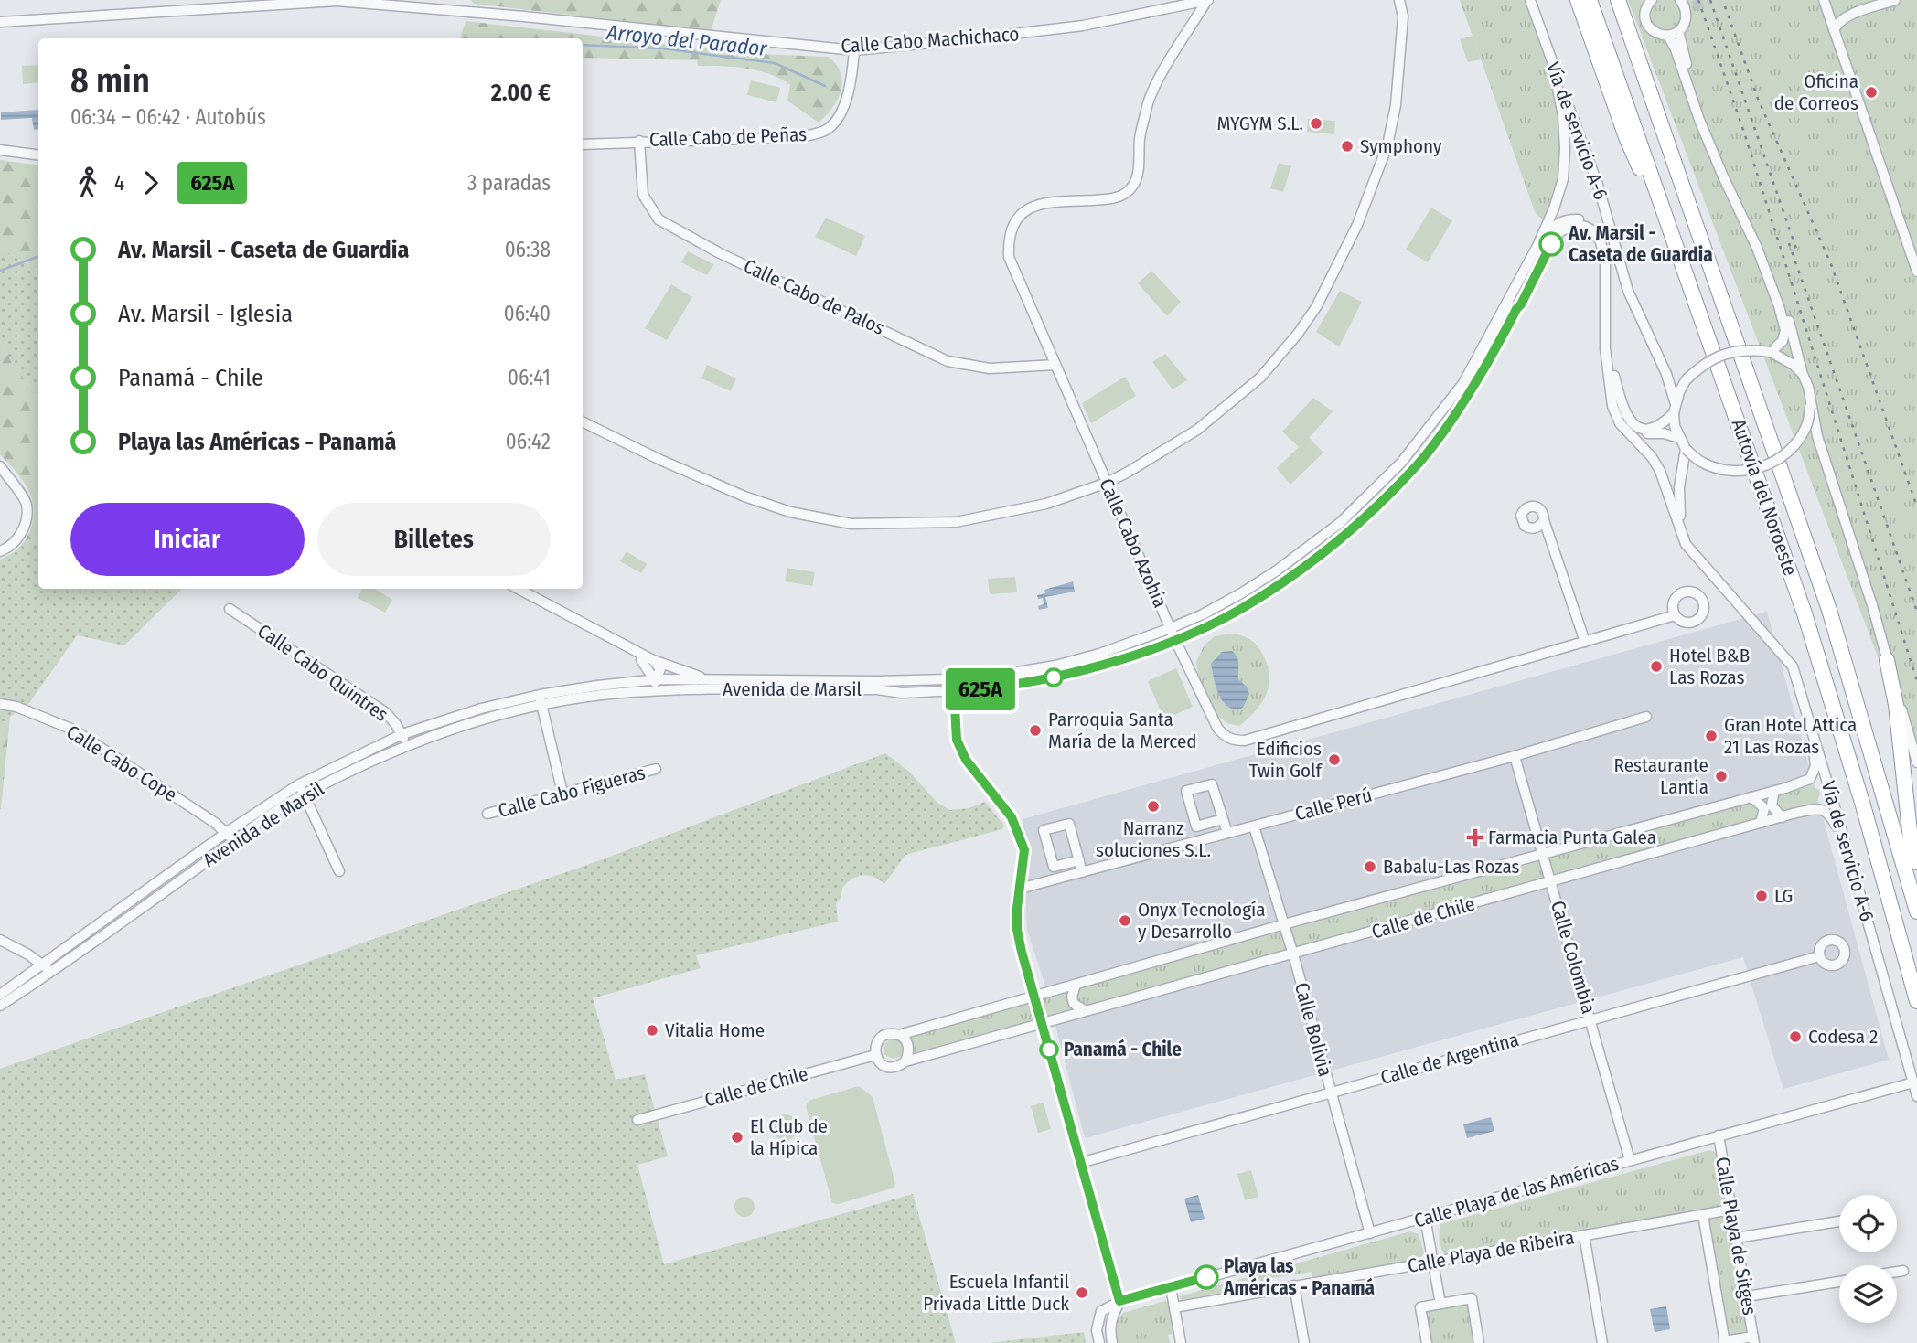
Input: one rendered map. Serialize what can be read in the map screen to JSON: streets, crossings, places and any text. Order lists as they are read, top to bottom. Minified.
{"streets":{"highway":["Autovía del Noroeste"],"street":["Calle Cabo Machichaco","Vía de servicio A-6","Calle Cabo de Peñas","Calle Cabo de Palos","Calle Cabo Azohía","Calle Cabo Quintres","Avenida de Marsil","Calle Cabo Cope","Calle Cabo Figueras","Calle Perú","Calle de Chile","Calle Colombia","Calle Bolivia","Calle de Argentina","Calle Playa de las Américas","Calle Playa de Sitges","Calle Playa de Ribeira"]},"crossings":[["Calle Cabo Machichaco","Calle Cabo de Peñas"],["Calle Cabo Machichaco","Calle Cabo Azohía"],["Vía de servicio A-6","Calle de Chile"],["Vía de servicio A-6","Calle Playa de las Américas"],["Calle Cabo de Peñas","Calle Cabo de Palos"],["Calle Cabo de Palos","Calle Cabo Azohía"],["Calle Cabo Azohía","Avenida de Marsil"],["Calle Cabo Quintres","Avenida de Marsil"],["Avenida de Marsil","Calle Cabo Cope"],["Calle Perú","Calle Colombia"],["Calle Perú","Calle Bolivia"],["Calle de Chile","Calle Colombia"],["Calle de Chile","Calle Bolivia"],["Calle Colombia","Calle de Argentina"],["Calle Colombia","Calle Playa de las Américas"],["Calle Bolivia","Calle de Argentina"],["Calle Bolivia","Calle Playa de las Américas"],["Calle Playa de las Américas","Calle Playa de Sitges"],["Calle Playa de Sitges","Calle Playa de Ribeira"]],"water":["Arroyo del Parador"],"places":{"other":["Oficina de Correos","MYGYM S.L.","Symphony","Av. Marsil - Caseta de Guardia","Hotel B&B Las Rozas","Parroquia Santa María de la Merced","Gran Hotel Attica 21 Las Rozas","Edificios Twin Golf","Restaurante Lantia","Narranz soluciones S.L.","Babalu-Las Rozas","LG","Onyx Tecnología y Desarrollo","Vitalia Home","Codesa 2","Panamá - Chile","El Club de la Hípica","Playa las Américas - Panamá","Escuela Infantil Privada Little Duck"],"health":["Farmacia Punta Galea"]},"lines":["bus line 625A"],"page":{"on_map":"625A","heading":["8 min","06:34 – 06:42 · Autobús","2.00 €"],"legs":["4","625A","3 paradas"],"list":[{"name":"Av. Marsil - Caseta de Guardia","value":"06:38"},{"name":"Av. Marsil - Iglesia","value":"06:40"},{"name":"Panamá - Chile","value":"06:41"},{"name":"Playa las Américas - Panamá","value":"06:42"}],"buttons":["Iniciar","Billetes"]}}
